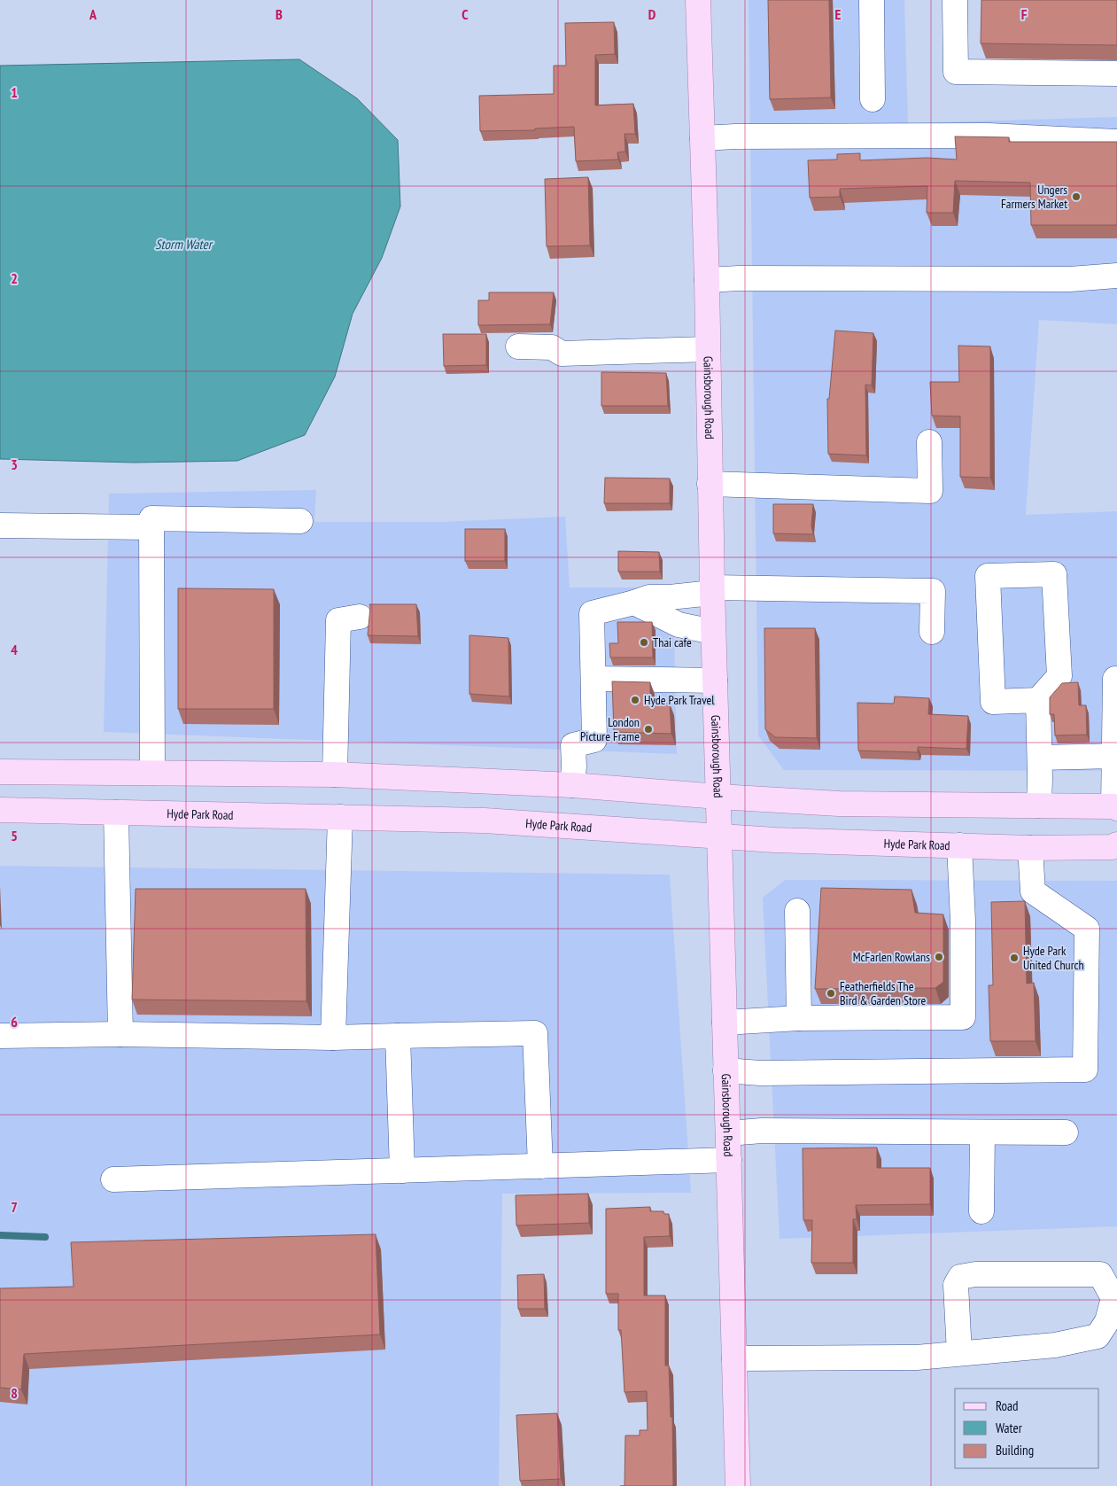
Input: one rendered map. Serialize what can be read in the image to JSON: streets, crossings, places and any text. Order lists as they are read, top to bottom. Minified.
{"streets":{"main road":["Gainsborough Road","Hyde Park Road"]},"crossings":[["Gainsborough Road","Hyde Park Road"]],"water":["Storm Water"],"places":["Ungers Farmers Market","Thai cafe","Hyde Park Travel","London Picture Frame","McFarlen Rowlans","Hyde Park United Church","Featherfields The Bird & Garden Store"],"legend":["Road","Water","Building"],"grid":{"columns":["A","B","C","D","E","F"],"rows":["1","2","3","4","5","6","7","8"]}}
